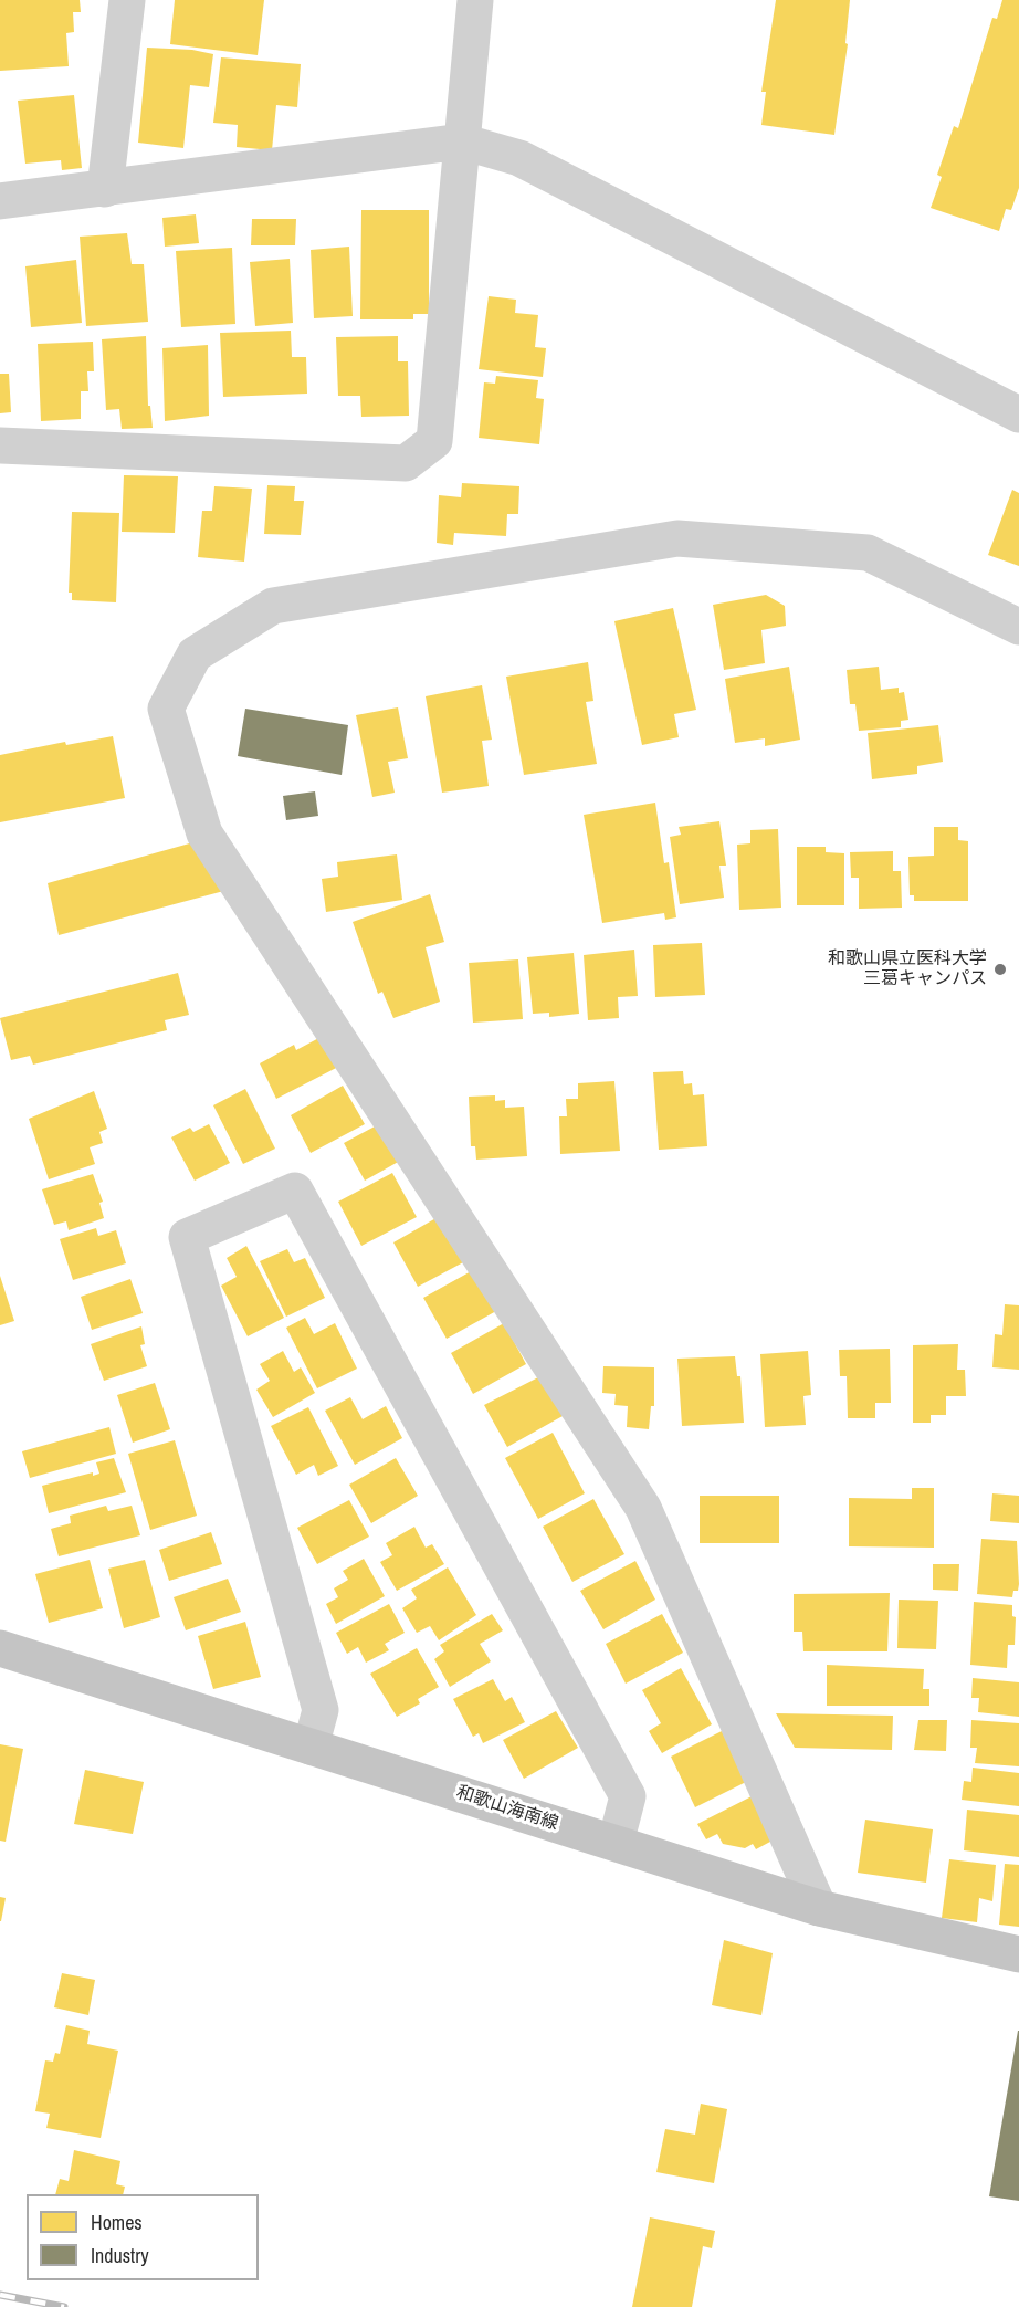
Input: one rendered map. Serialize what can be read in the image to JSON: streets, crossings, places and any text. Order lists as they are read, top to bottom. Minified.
{"streets":{"main road":["和歌山海南線"]},"places":["和歌山県立医科大学 三葛キャンパス"],"legend":["Homes","Industry"]}
